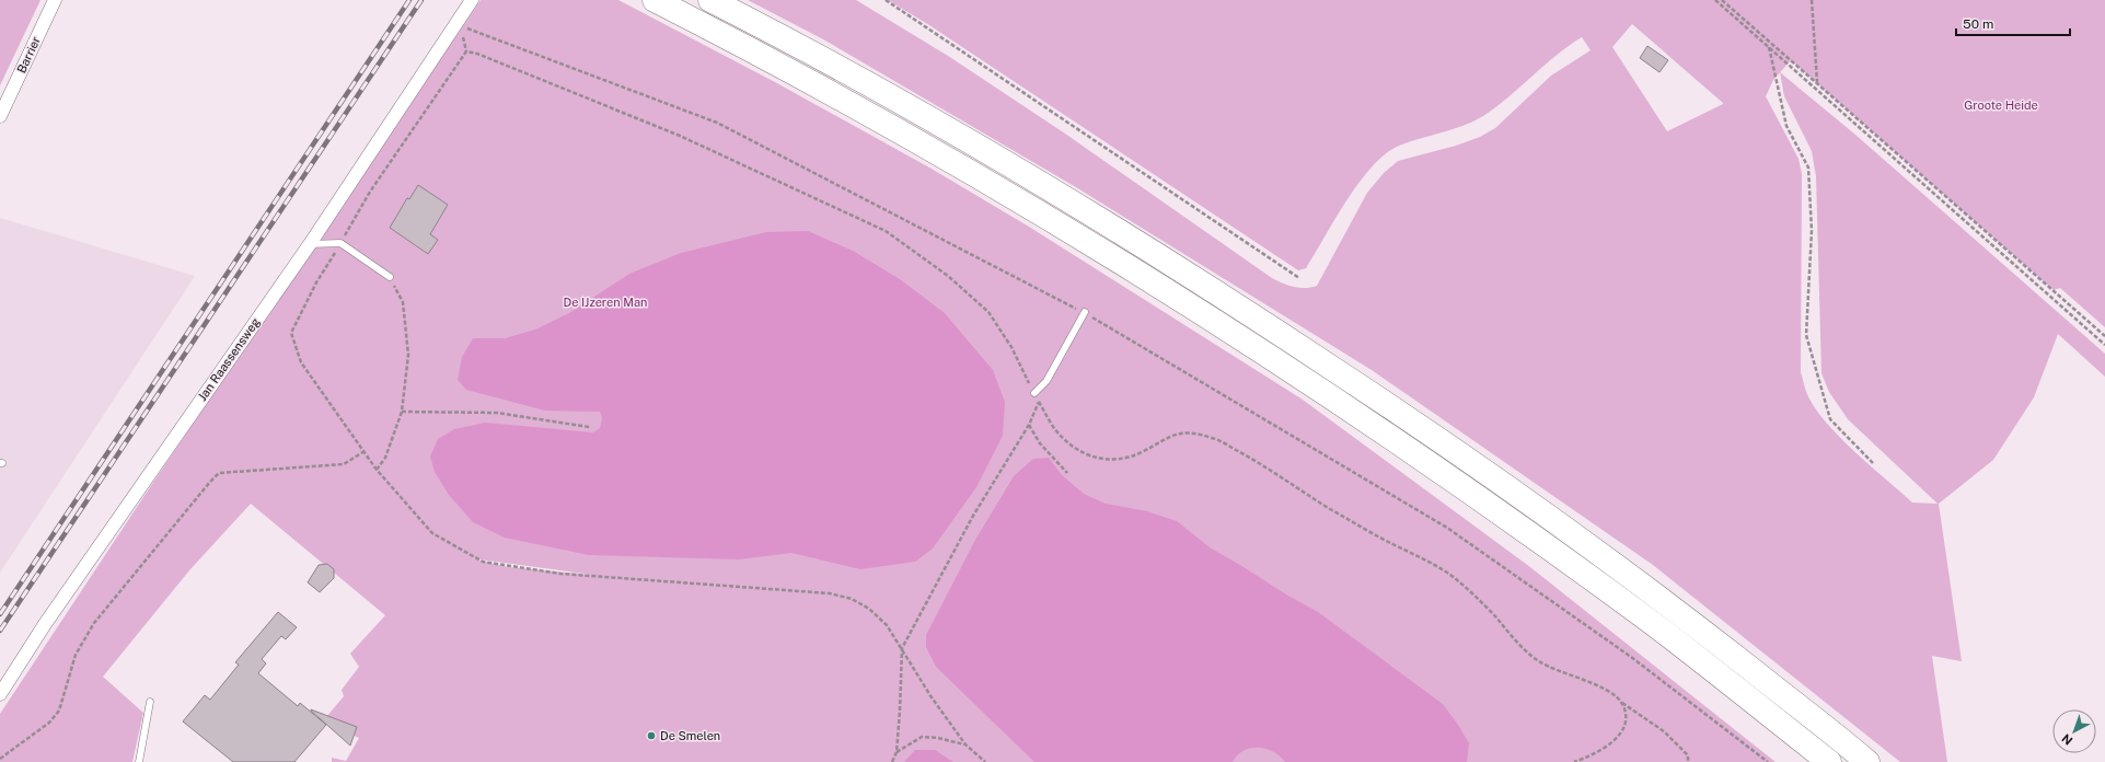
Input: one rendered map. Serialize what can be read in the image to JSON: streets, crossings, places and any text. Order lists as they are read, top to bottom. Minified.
{"streets":{"street":["Barrier","Jan Raassensweg"]},"parks":["Groote Heide","De IJzeren Man"],"places":["De Smelen"],"scale_bar":"50 m","north":"bottom left"}
